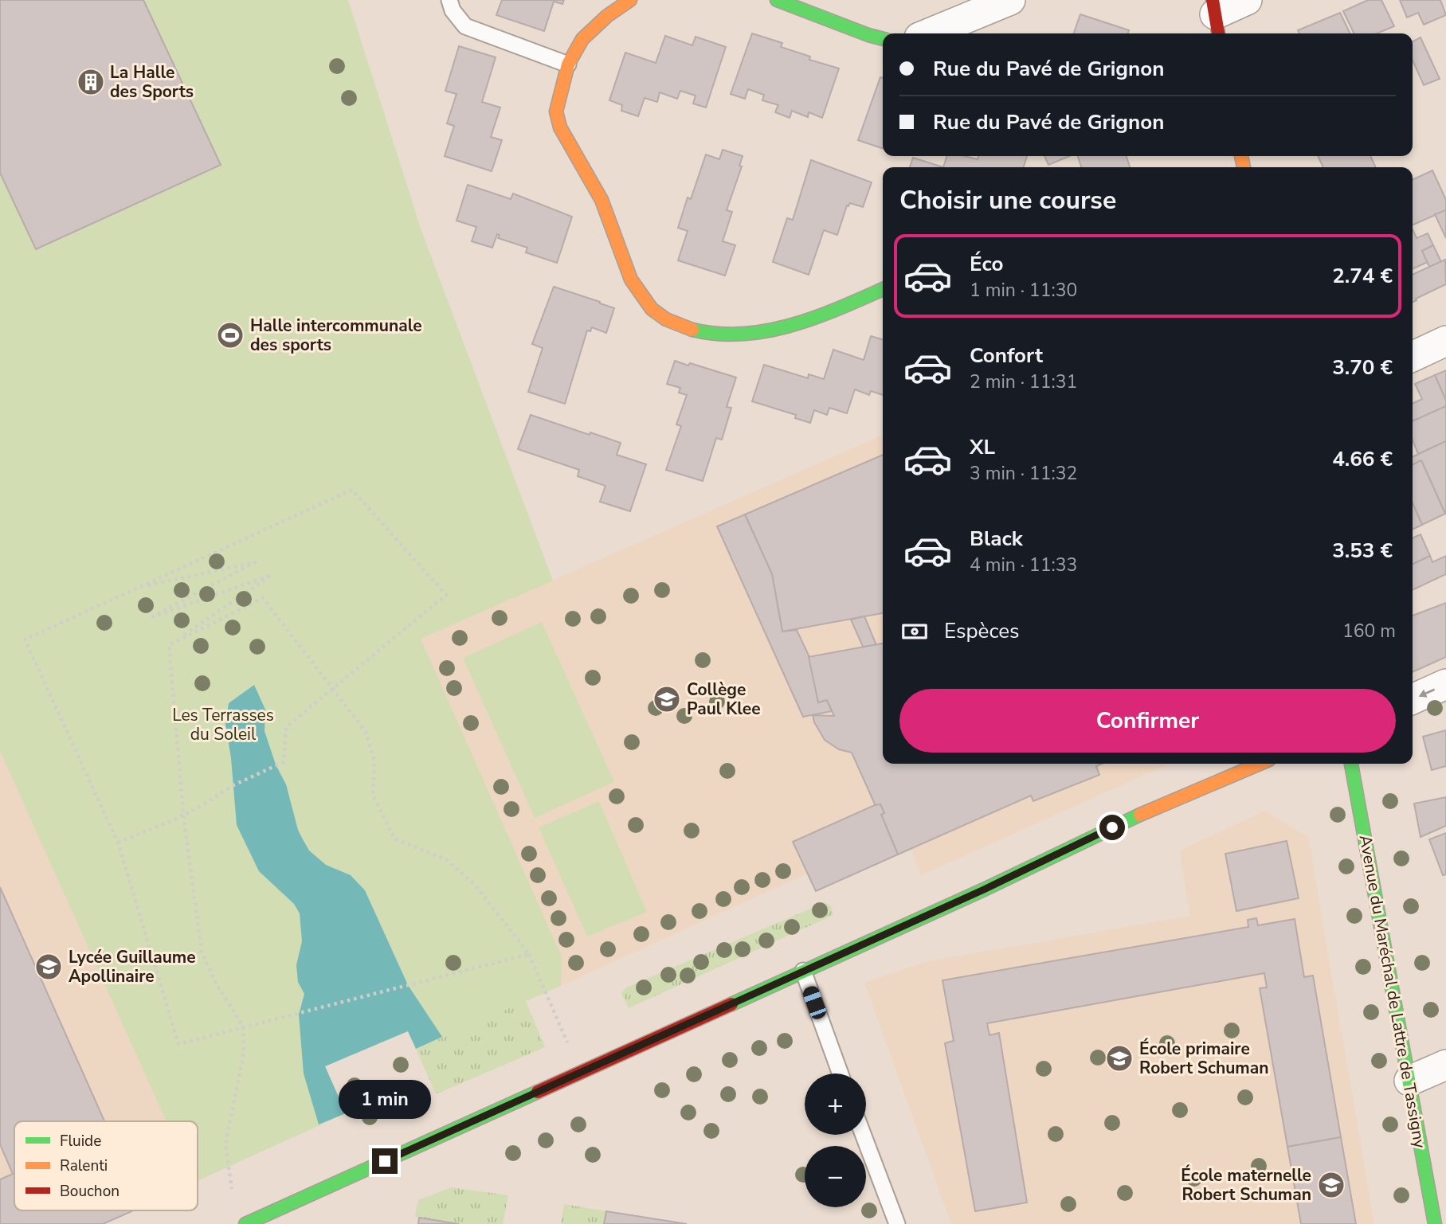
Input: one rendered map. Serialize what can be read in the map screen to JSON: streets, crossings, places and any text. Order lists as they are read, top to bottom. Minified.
{"streets":{"street":["Avenue du Maréchal de Lattre de Tassigny"]},"parks":["Les Terrasses du Soleil"],"places":{"building":["La Halle des Sports"],"sports":["Halle intercommunale des sports"],"school or university":["Collège Paul Klee","Lycée Guillaume Apollinaire","École primaire Robert Schuman","École maternelle Robert Schuman"]},"legend":["Fluide","Ralenti","Bouchon"],"page":{"banner":["Rue du Pavé de Grignon","Rue du Pavé de Grignon"],"heading":"Choisir une course","list":[{"name":"Éco","note":"1 min · 11:30","value":"2.74 €"},{"name":"Confort","note":"2 min · 11:31","value":"3.70 €"},{"name":"XL","note":"3 min · 11:32","value":"4.66 €"},{"name":"Black","note":"4 min · 11:33","value":"3.53 €"}],"pay":["Espèces","160 m"],"buttons":"Confirmer","map_buttons":["+","−"],"bubble":"1 min"}}
